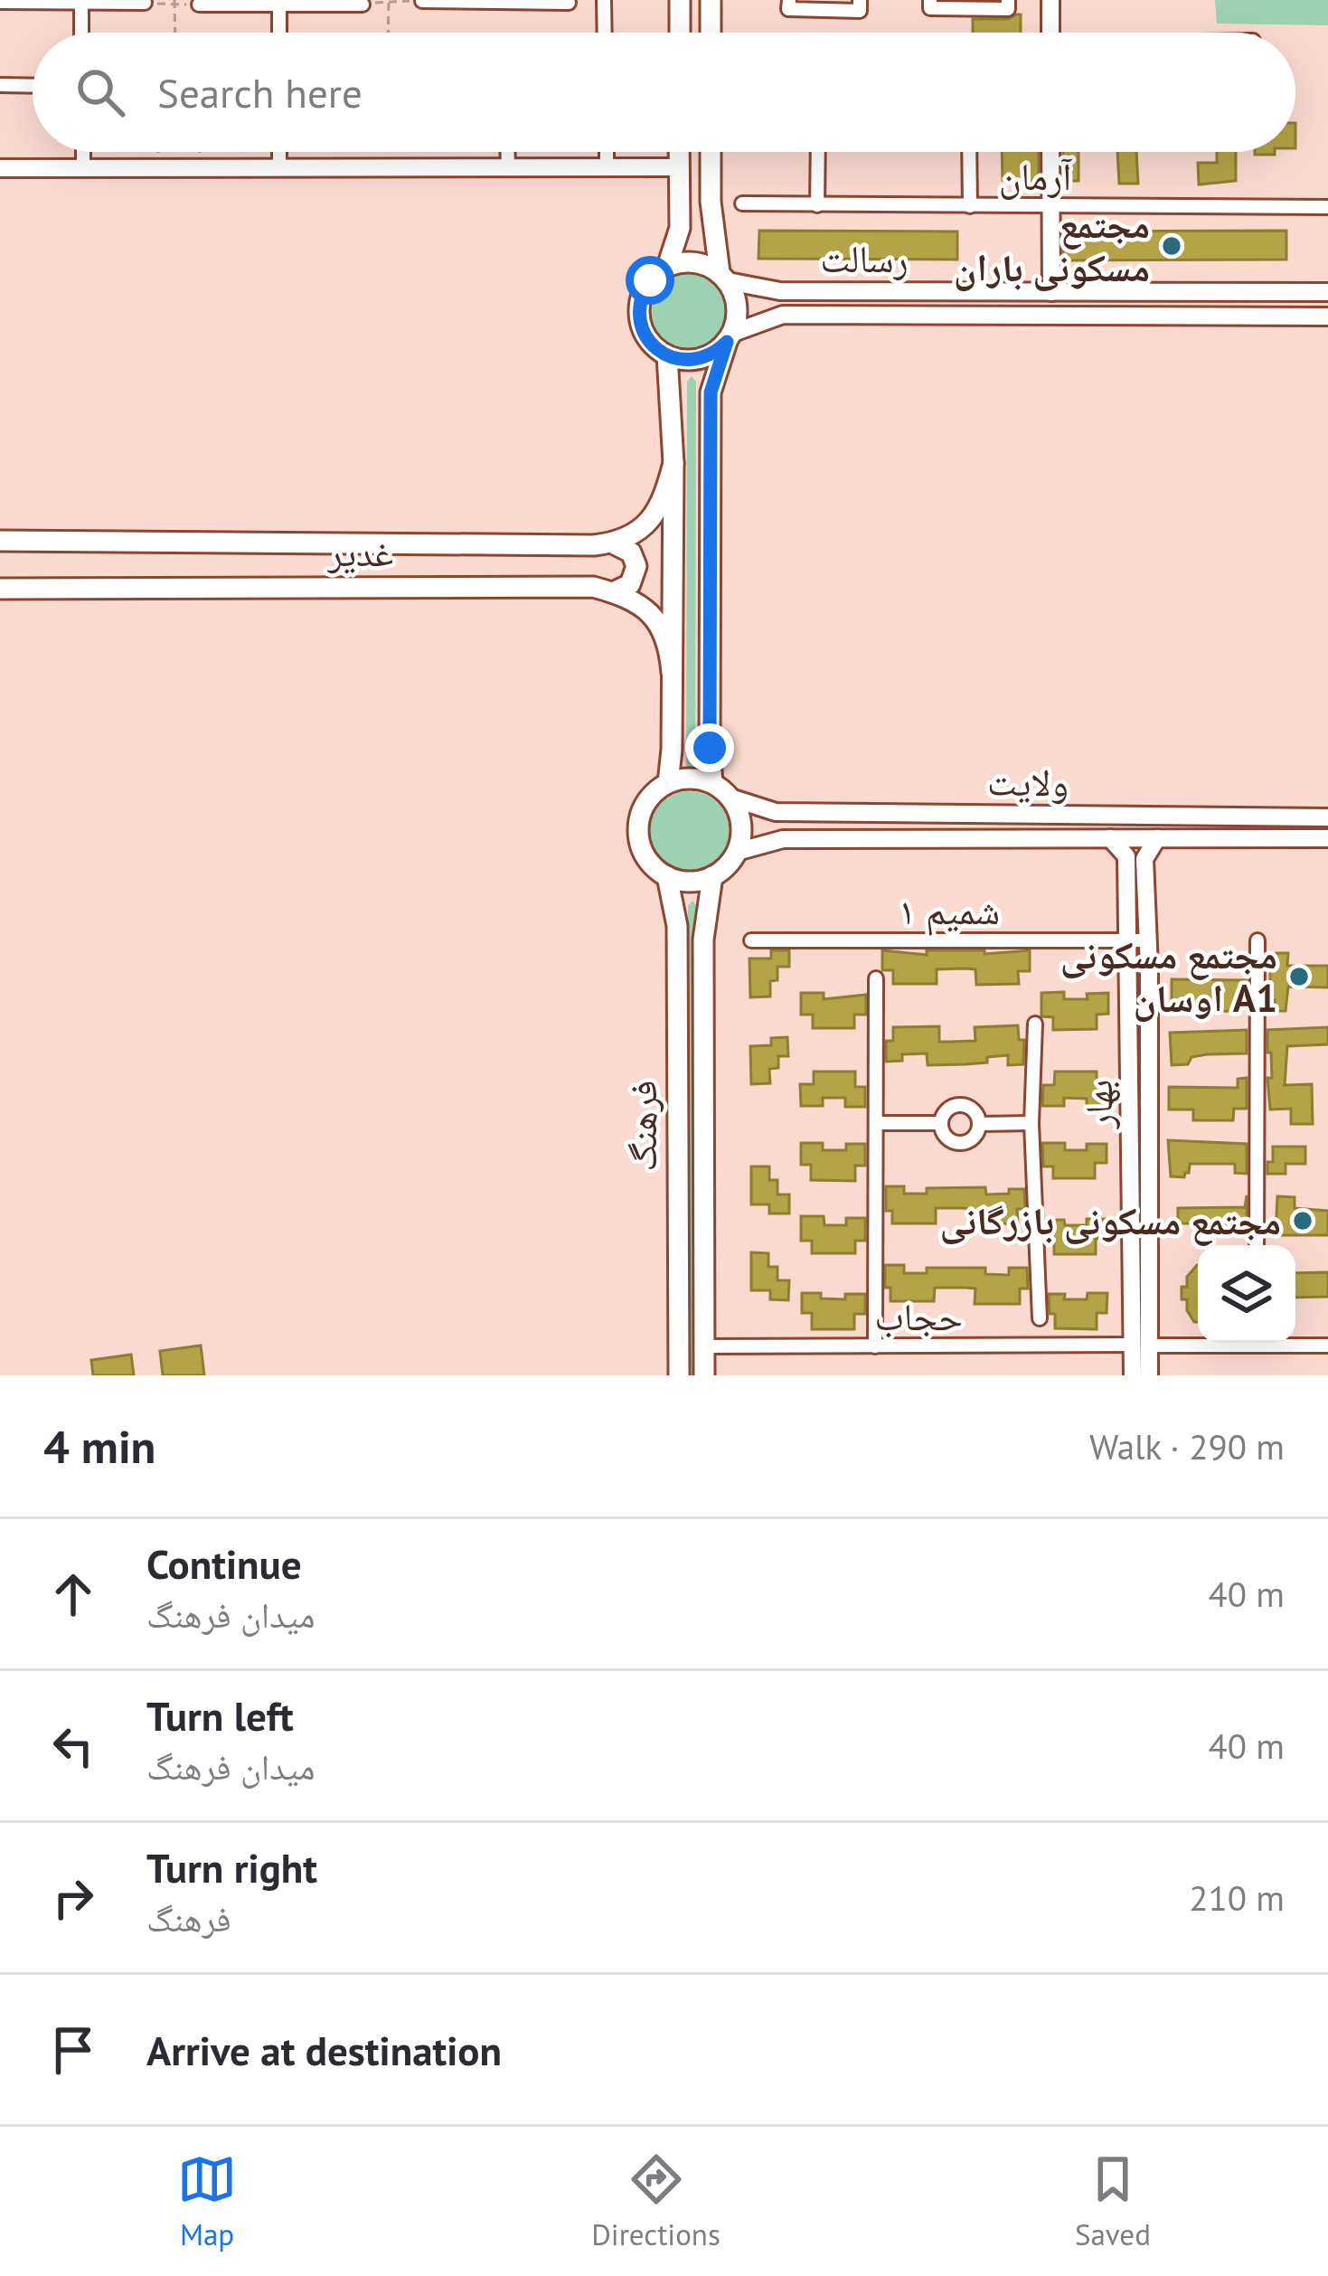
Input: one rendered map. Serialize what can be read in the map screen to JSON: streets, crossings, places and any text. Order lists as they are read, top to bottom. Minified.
{"streets":{"main road":["غدیر","فرهنگ"],"street":["آرمان","رسالت","ولایت","شمیم ۱","بهار","حجاب"]},"crossings":[["ولایت","بهار"],["ولایت","فرهنگ"],["شمیم ۱","بهار"],["بهار","حجاب"],["فرهنگ","حجاب"]],"places":["مجتمع مسکونی باران","مجتمع مسکونی اوسان A1","مجتمع مسکونی بازرگانی"],"page":{"search":"Search here","heading":["4 min","Walk · 290 m"],"list":[["Continue","میدان فرهنگ","40 m"],["Turn left","میدان فرهنگ","40 m"],["Turn right","فرهنگ","210 m"],"Arrive at destination"],"nav":["Map","Directions","Saved"]}}
